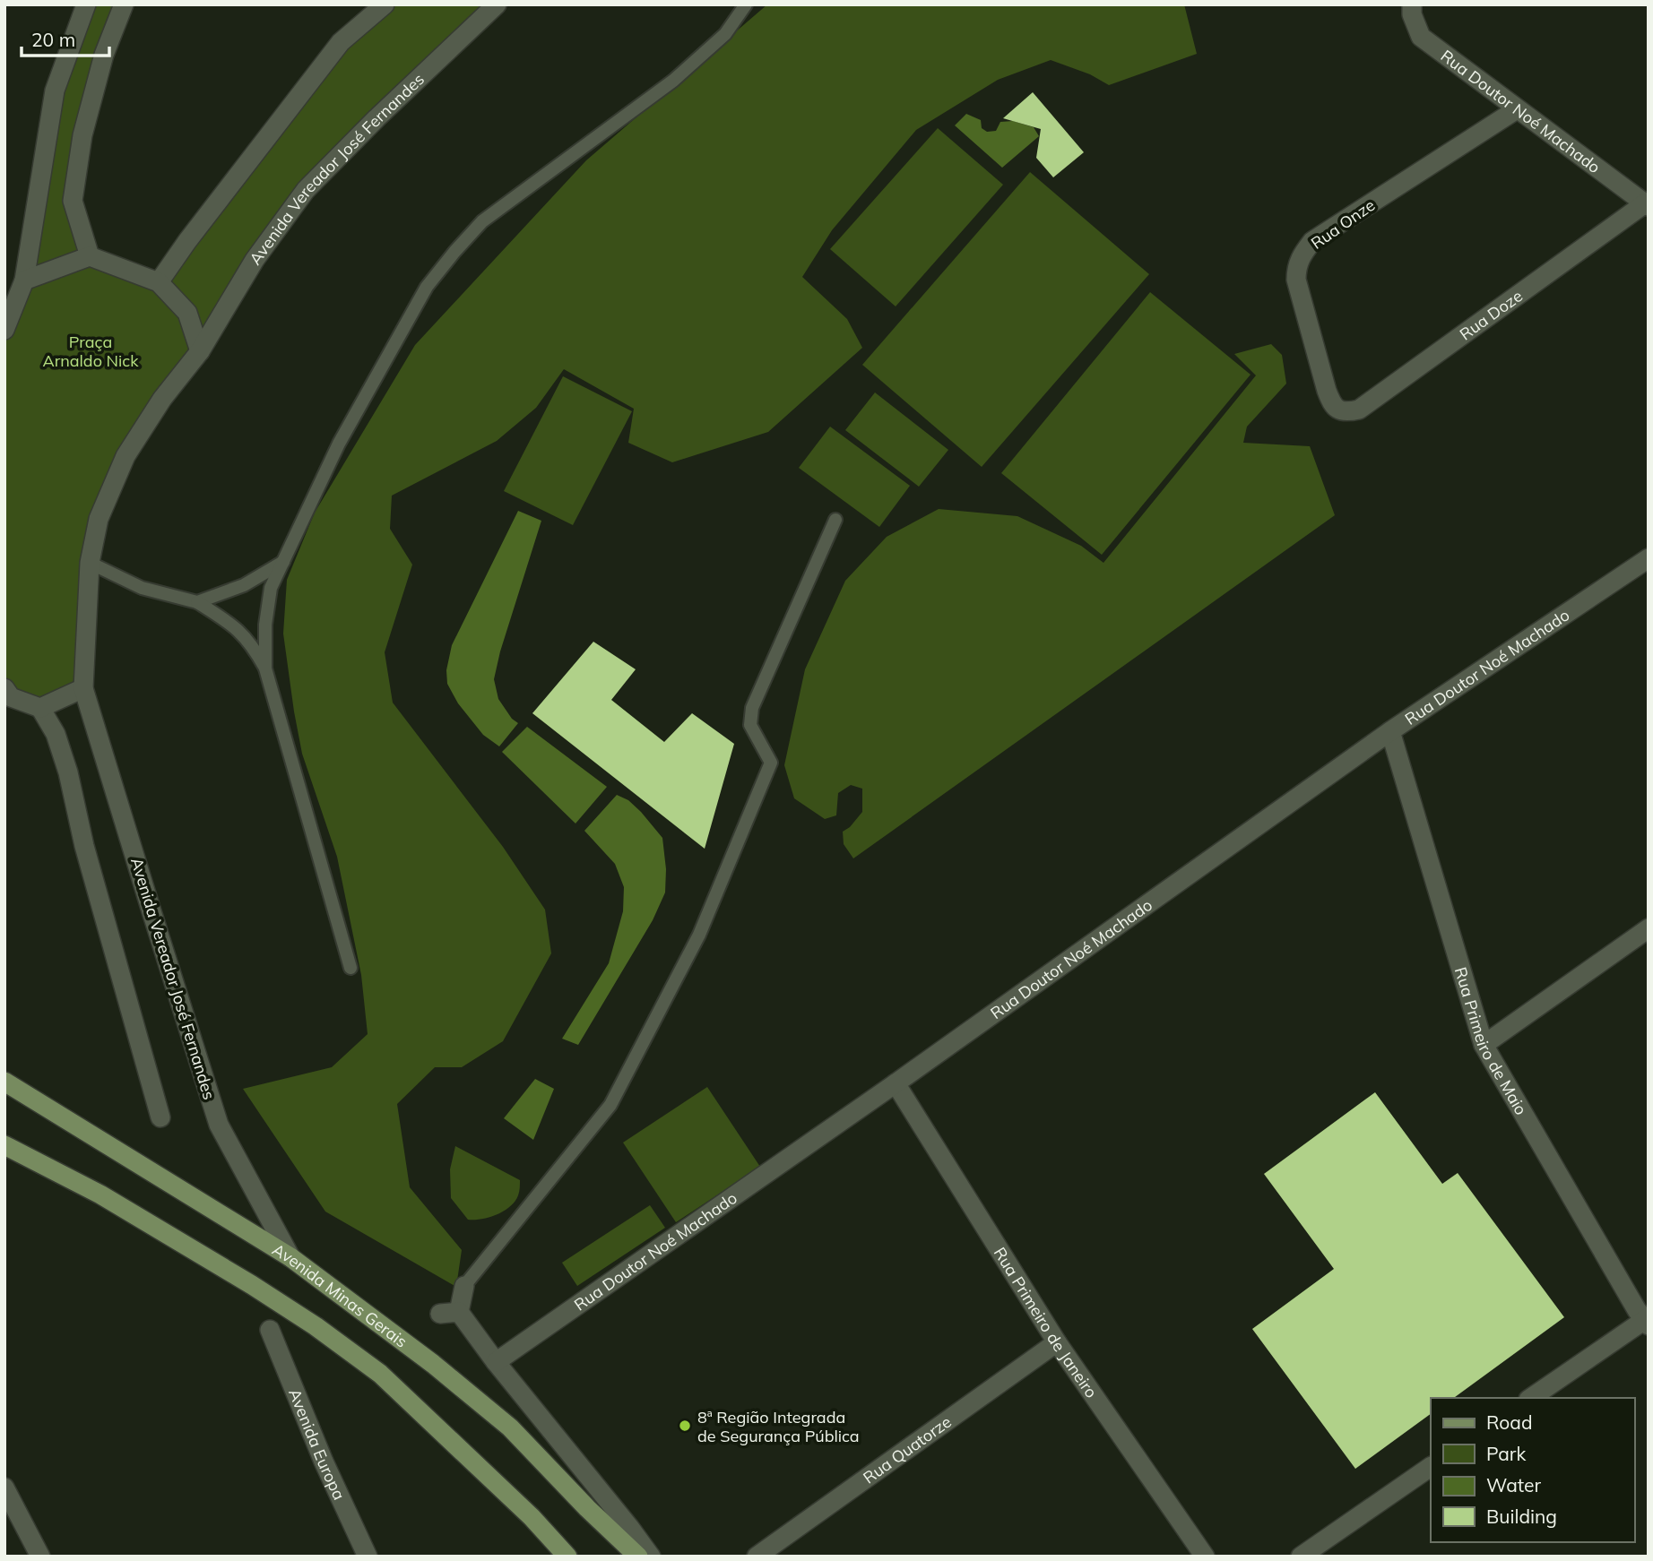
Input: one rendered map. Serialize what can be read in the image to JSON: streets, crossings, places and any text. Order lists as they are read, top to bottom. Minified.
{"streets":{"main road":["Avenida Minas Gerais"],"street":["Rua Doutor Noé Machado","Avenida Vereador José Fernandes","Rua Onze","Rua Doze","Rua Primeiro de Maio","Rua Primeiro de Janeiro","Avenida Europa","Rua Quatorze"]},"crossings":[["Rua Doutor Noé Machado","Rua Onze"],["Rua Doutor Noé Machado","Rua Doze"],["Rua Doutor Noé Machado","Rua Primeiro de Maio"],["Rua Doutor Noé Machado","Rua Primeiro de Janeiro"],["Avenida Vereador José Fernandes","Avenida Minas Gerais"],["Rua Onze","Rua Doze"],["Rua Primeiro de Janeiro","Rua Quatorze"]],"parks":["Praça Arnaldo Nick"],"places":["8ª Região Integrada de Segurança Pública"],"legend":["Road","Park","Water","Building"],"scale_bar":"20 m"}
